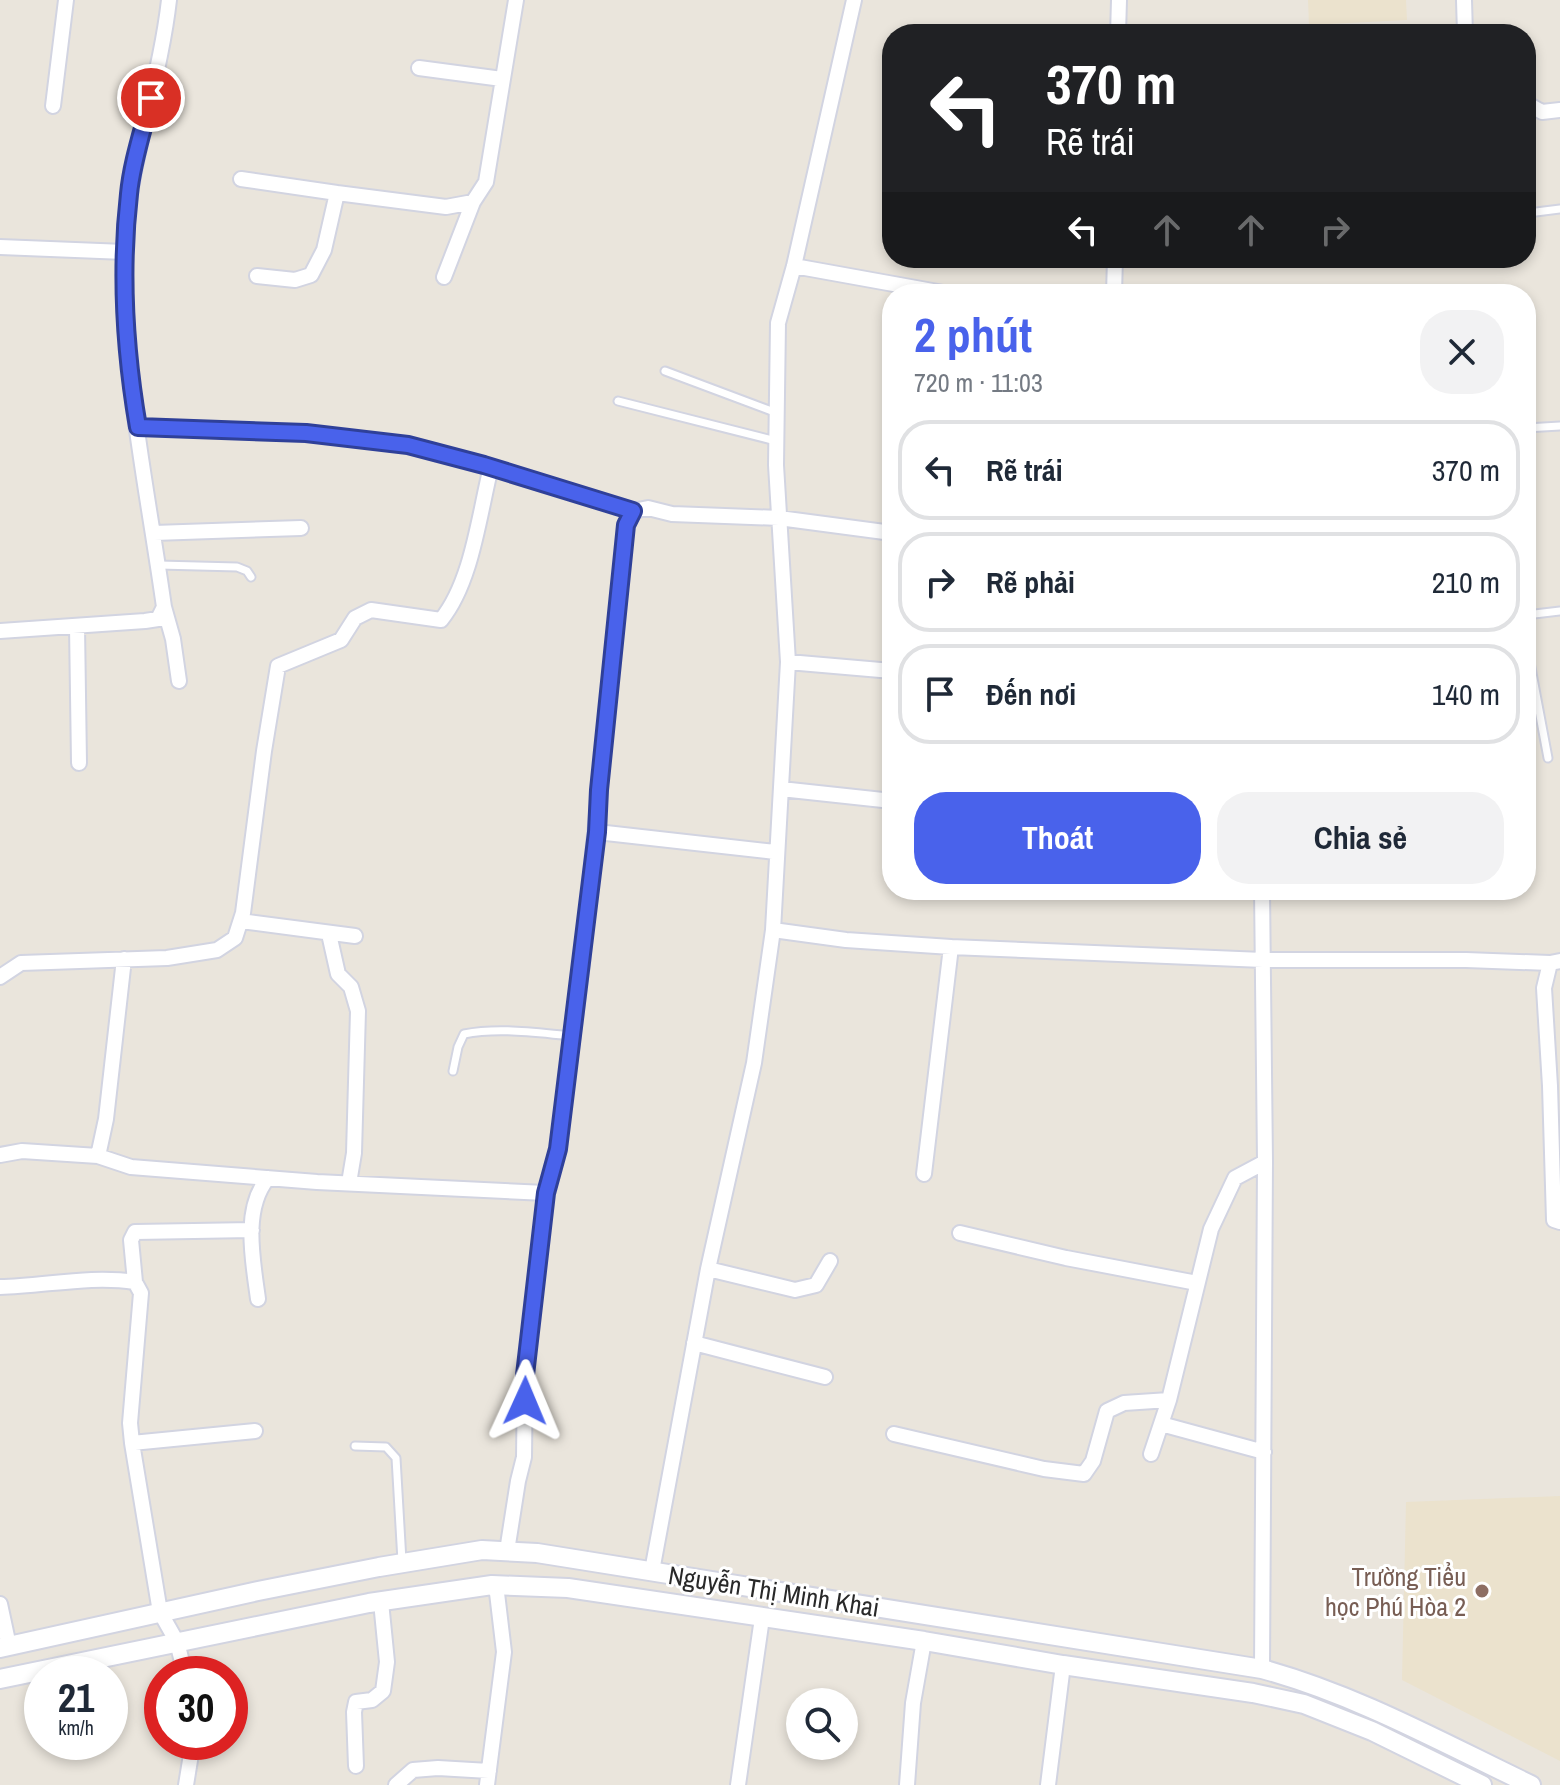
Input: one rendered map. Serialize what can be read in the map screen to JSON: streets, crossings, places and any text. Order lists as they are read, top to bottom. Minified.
{"streets":{"main road":["Nguyễn Thị Minh Khai"]},"places":["Trường Tiểu học Phú Hòa 2"],"page":{"turn":["370 m","Rẽ trái"],"heading":["2 phút","720 m · 11:03"],"list":[{"name":"Rẽ trái","value":"370 m"},{"name":"Rẽ phải","value":"210 m"},{"name":"Đến nơi","value":"140 m"}],"buttons":["Thoát","Chia sẻ"],"speed":"21 km/h","limit":"30"}}
